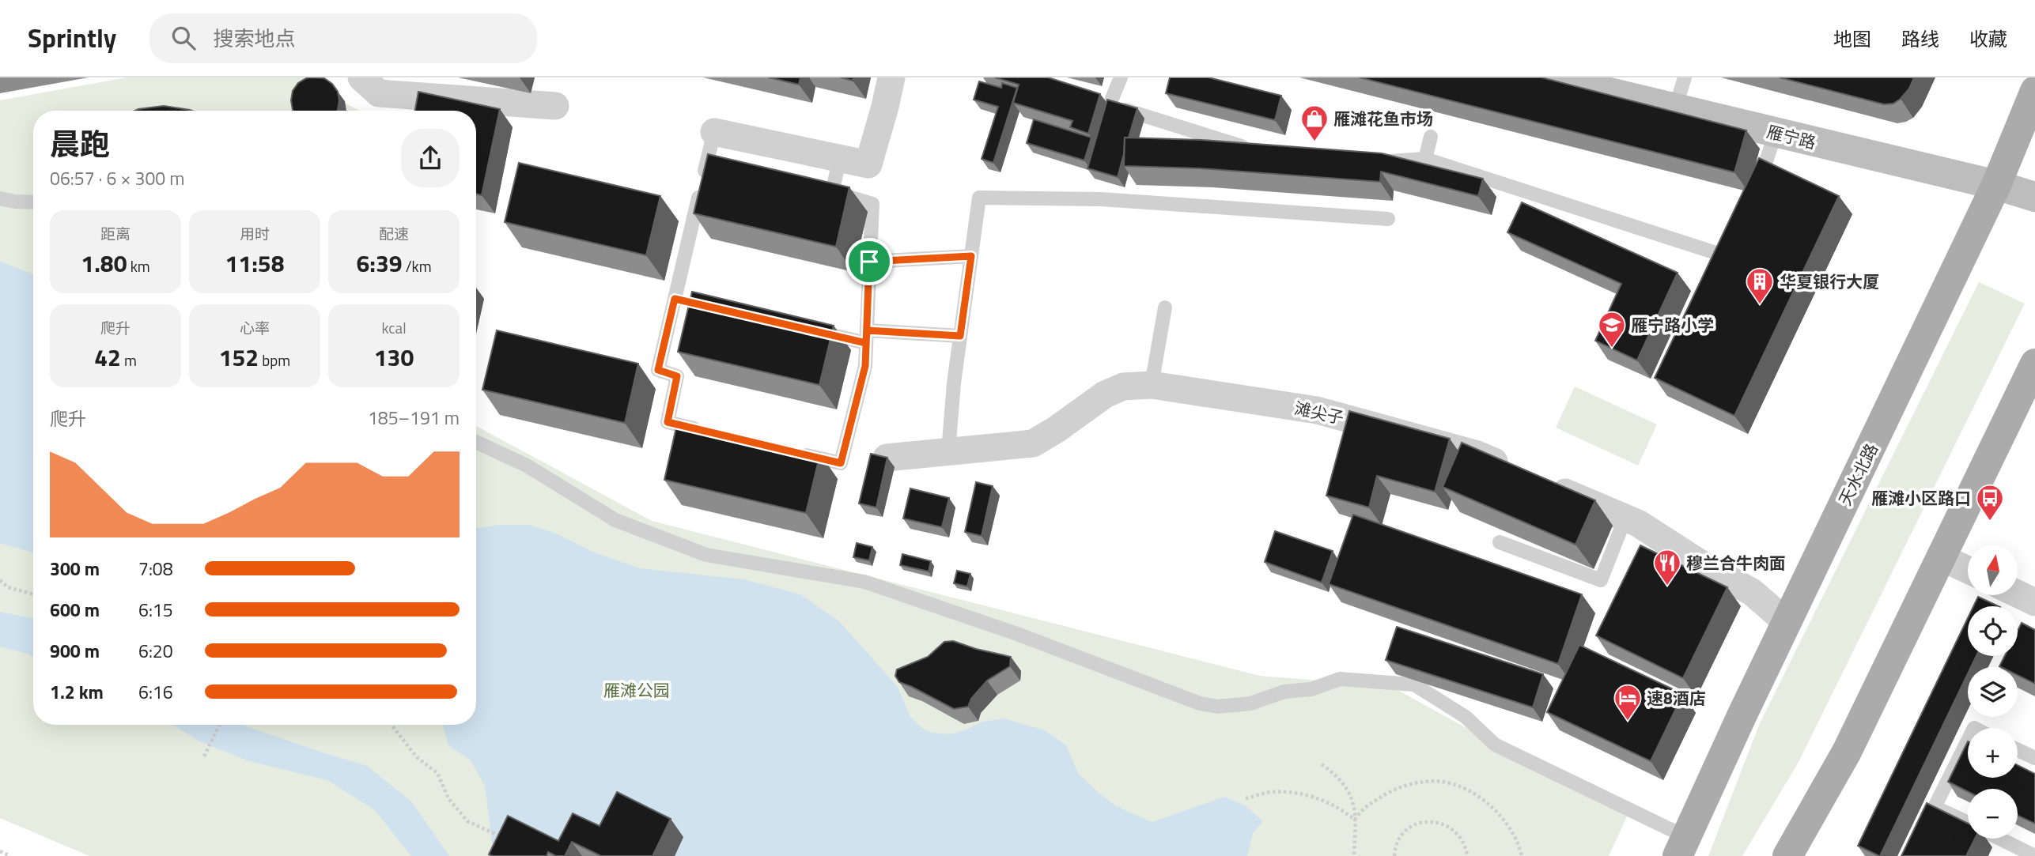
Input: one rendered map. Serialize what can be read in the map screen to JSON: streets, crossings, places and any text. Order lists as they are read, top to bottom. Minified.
{"streets":{"main road":["雁宁路","天水北路"],"street":["滩尖子"]},"crossings":[["雁宁路","天水北路"]],"parks":["雁滩公园"],"places":{"shop":["雁滩花鱼市场"],"building":["华夏银行大厦"],"school or university":["雁宁路小学"],"bus stop":["雁滩小区路口"],"restaurant":["穆兰合牛肉面"],"hotel":["速8酒店"]},"north":"top","page":{"header":"Sprintly","search":"搜索地点","nav":["地图","路线","收藏"],"heading":["晨跑","06:57 · 6 × 300 m"],"stats":[["距离","1.80 km"],["用时","11:58"],["配速","6:39 /km"],["爬升","42 m"],["心率","152 bpm"],["kcal","130"]],"chart":["爬升","185–191 m"],"map_buttons":["+","−"],"list":[{"name":"300 m","note":"7:08"},{"name":"600 m","note":"6:15"},{"name":"900 m","note":"6:20"},{"name":"1.2 km","note":"6:16"}]}}
